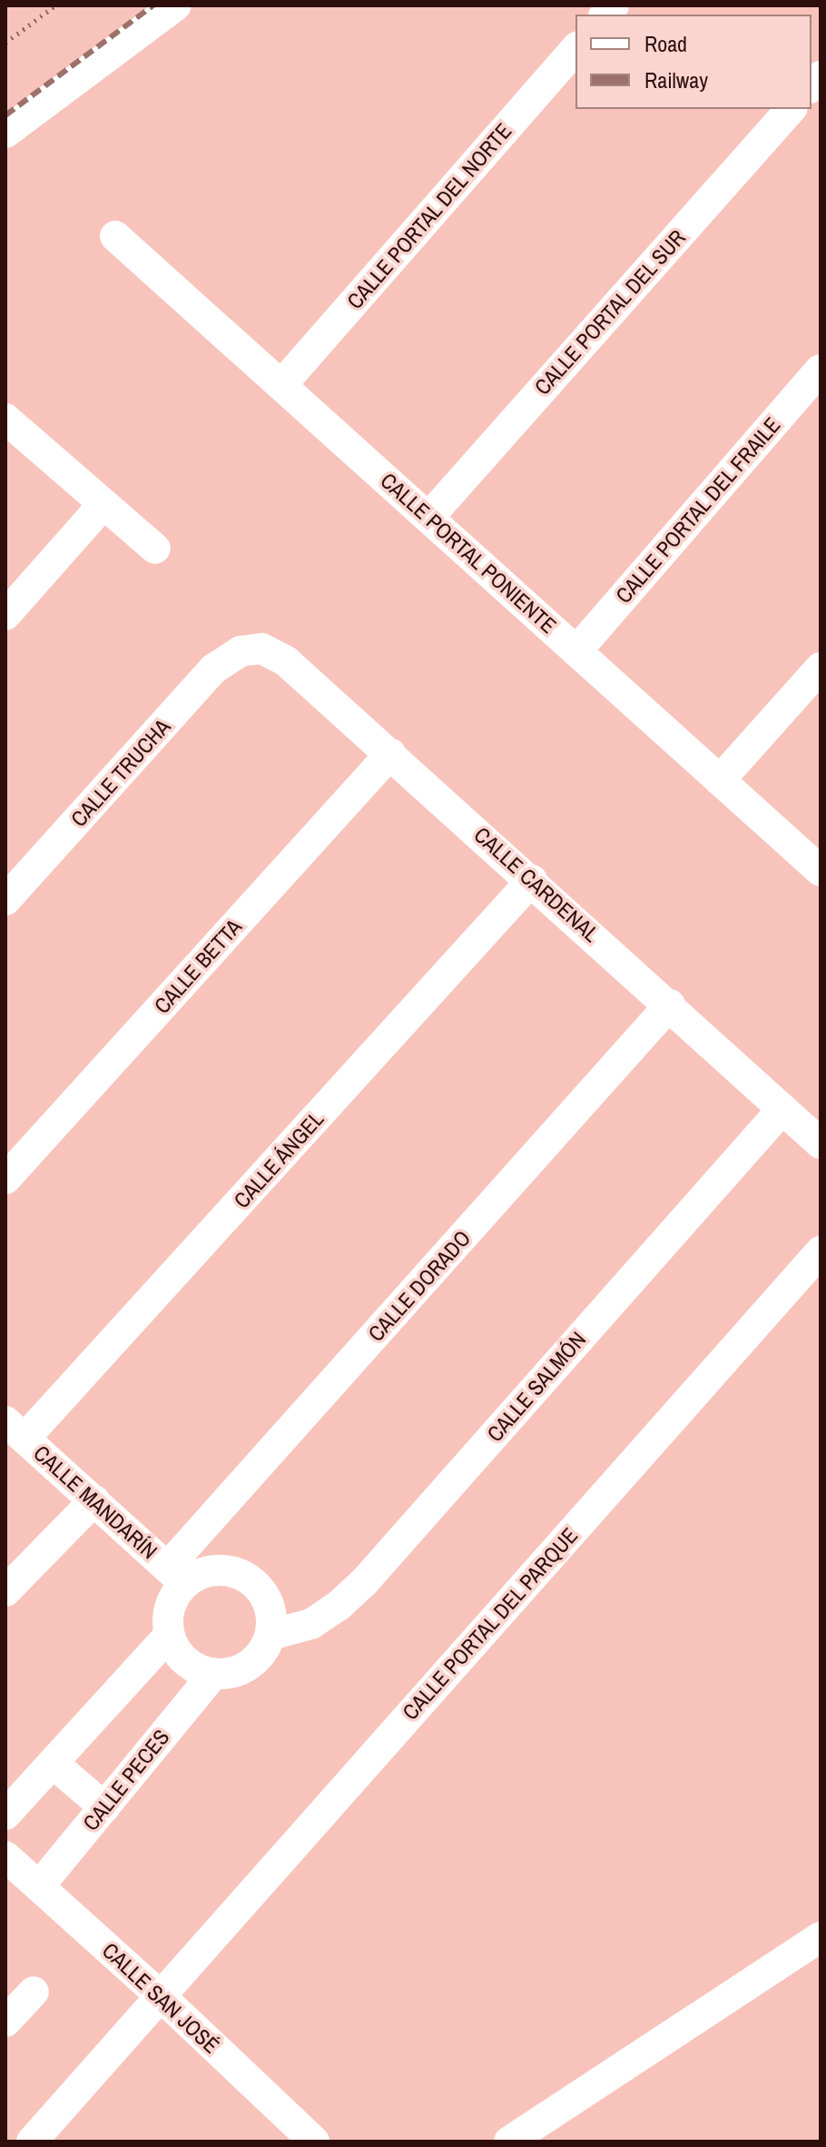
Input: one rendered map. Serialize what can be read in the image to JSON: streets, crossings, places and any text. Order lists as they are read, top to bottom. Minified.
{"streets":{"street":["CALLE PORTAL DEL NORTE","CALLE PORTAL DEL SUR","CALLE PORTAL DEL FRAILE","CALLE PORTAL PONIENTE","CALLE TRUCHA","CALLE CARDENAL","CALLE BETTA","CALLE ÁNGEL","CALLE DORADO","CALLE SALMÓN","CALLE MANDARÍN","CALLE PORTAL DEL PARQUE","CALLE PECES","CALLE SAN JOSÉ"]},"crossings":[["CALLE PORTAL DEL NORTE","CALLE PORTAL PONIENTE"],["CALLE PORTAL DEL SUR","CALLE PORTAL PONIENTE"],["CALLE PORTAL DEL FRAILE","CALLE PORTAL PONIENTE"],["CALLE TRUCHA","CALLE CARDENAL"],["CALLE CARDENAL","CALLE BETTA"],["CALLE CARDENAL","CALLE ÁNGEL"],["CALLE CARDENAL","CALLE DORADO"],["CALLE CARDENAL","CALLE SALMÓN"],["CALLE ÁNGEL","CALLE MANDARÍN"],["CALLE DORADO","CALLE SALMÓN"],["CALLE DORADO","CALLE MANDARÍN"],["CALLE DORADO","CALLE PECES"],["CALLE SALMÓN","CALLE MANDARÍN"],["CALLE SALMÓN","CALLE PECES"],["CALLE MANDARÍN","CALLE PECES"],["CALLE PORTAL DEL PARQUE","CALLE SAN JOSÉ"],["CALLE PECES","CALLE SAN JOSÉ"]],"legend":["Road","Railway"]}
